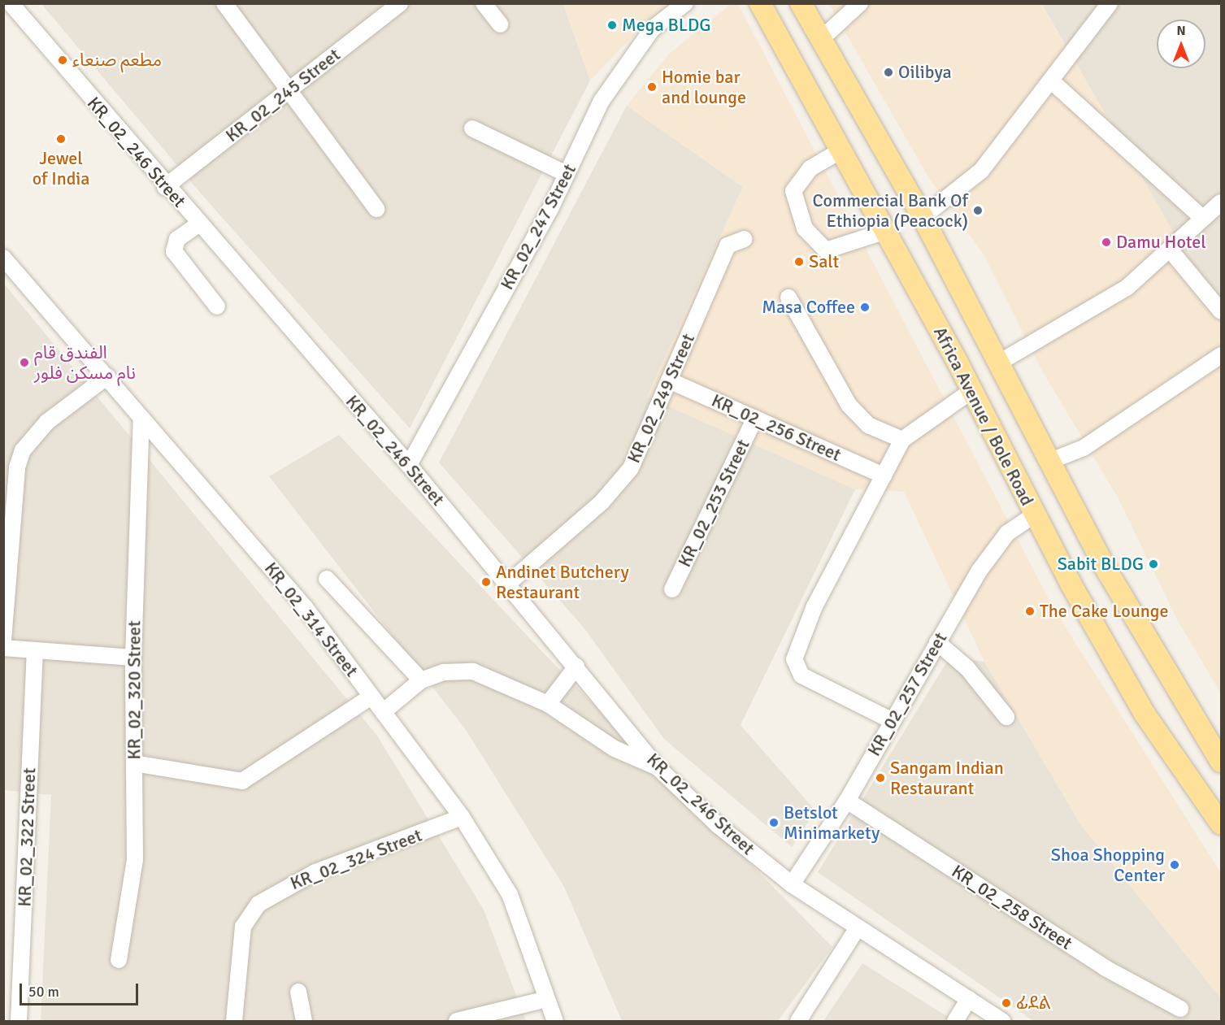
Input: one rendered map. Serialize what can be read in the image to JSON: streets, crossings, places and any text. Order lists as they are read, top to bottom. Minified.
{"streets":{"main road":["Africa Avenue / Bole Road"],"street":["KR_02_245 Street","KR_02_246 Street","KR_02_247 Street","KR_02_249 Street","KR_02_256 Street","KR_02_253 Street","KR_02_314 Street","KR_02_320 Street","KR_02_257 Street","KR_02_322 Street","KR_02_324 Street","KR_02_258 Street"]},"crossings":[["KR_02_245 Street","KR_02_246 Street"],["KR_02_246 Street","KR_02_247 Street"],["KR_02_246 Street","KR_02_249 Street"],["KR_02_246 Street","KR_02_257 Street"],["KR_02_249 Street","KR_02_256 Street"],["Africa Avenue / Bole Road","KR_02_257 Street"],["KR_02_256 Street","KR_02_253 Street"],["KR_02_314 Street","KR_02_320 Street"],["KR_02_314 Street","KR_02_324 Street"],["KR_02_257 Street","KR_02_258 Street"]],"places":["Mega BLDG","مطعم صنعاء","Oilibya","Homie bar and lounge","Jewel of India","Commercial Bank Of Ethiopia (Peacock)","Damu Hotel","Salt","Masa Coffee","الفندق قام نام مسكن فلور","Sabit BLDG","Andinet Butchery Restaurant","The Cake Lounge","Sangam Indian Restaurant","Betslot Minimarkety","Shoa Shopping Center","ፊደል"],"scale_bar":"50 m","north":"top"}
